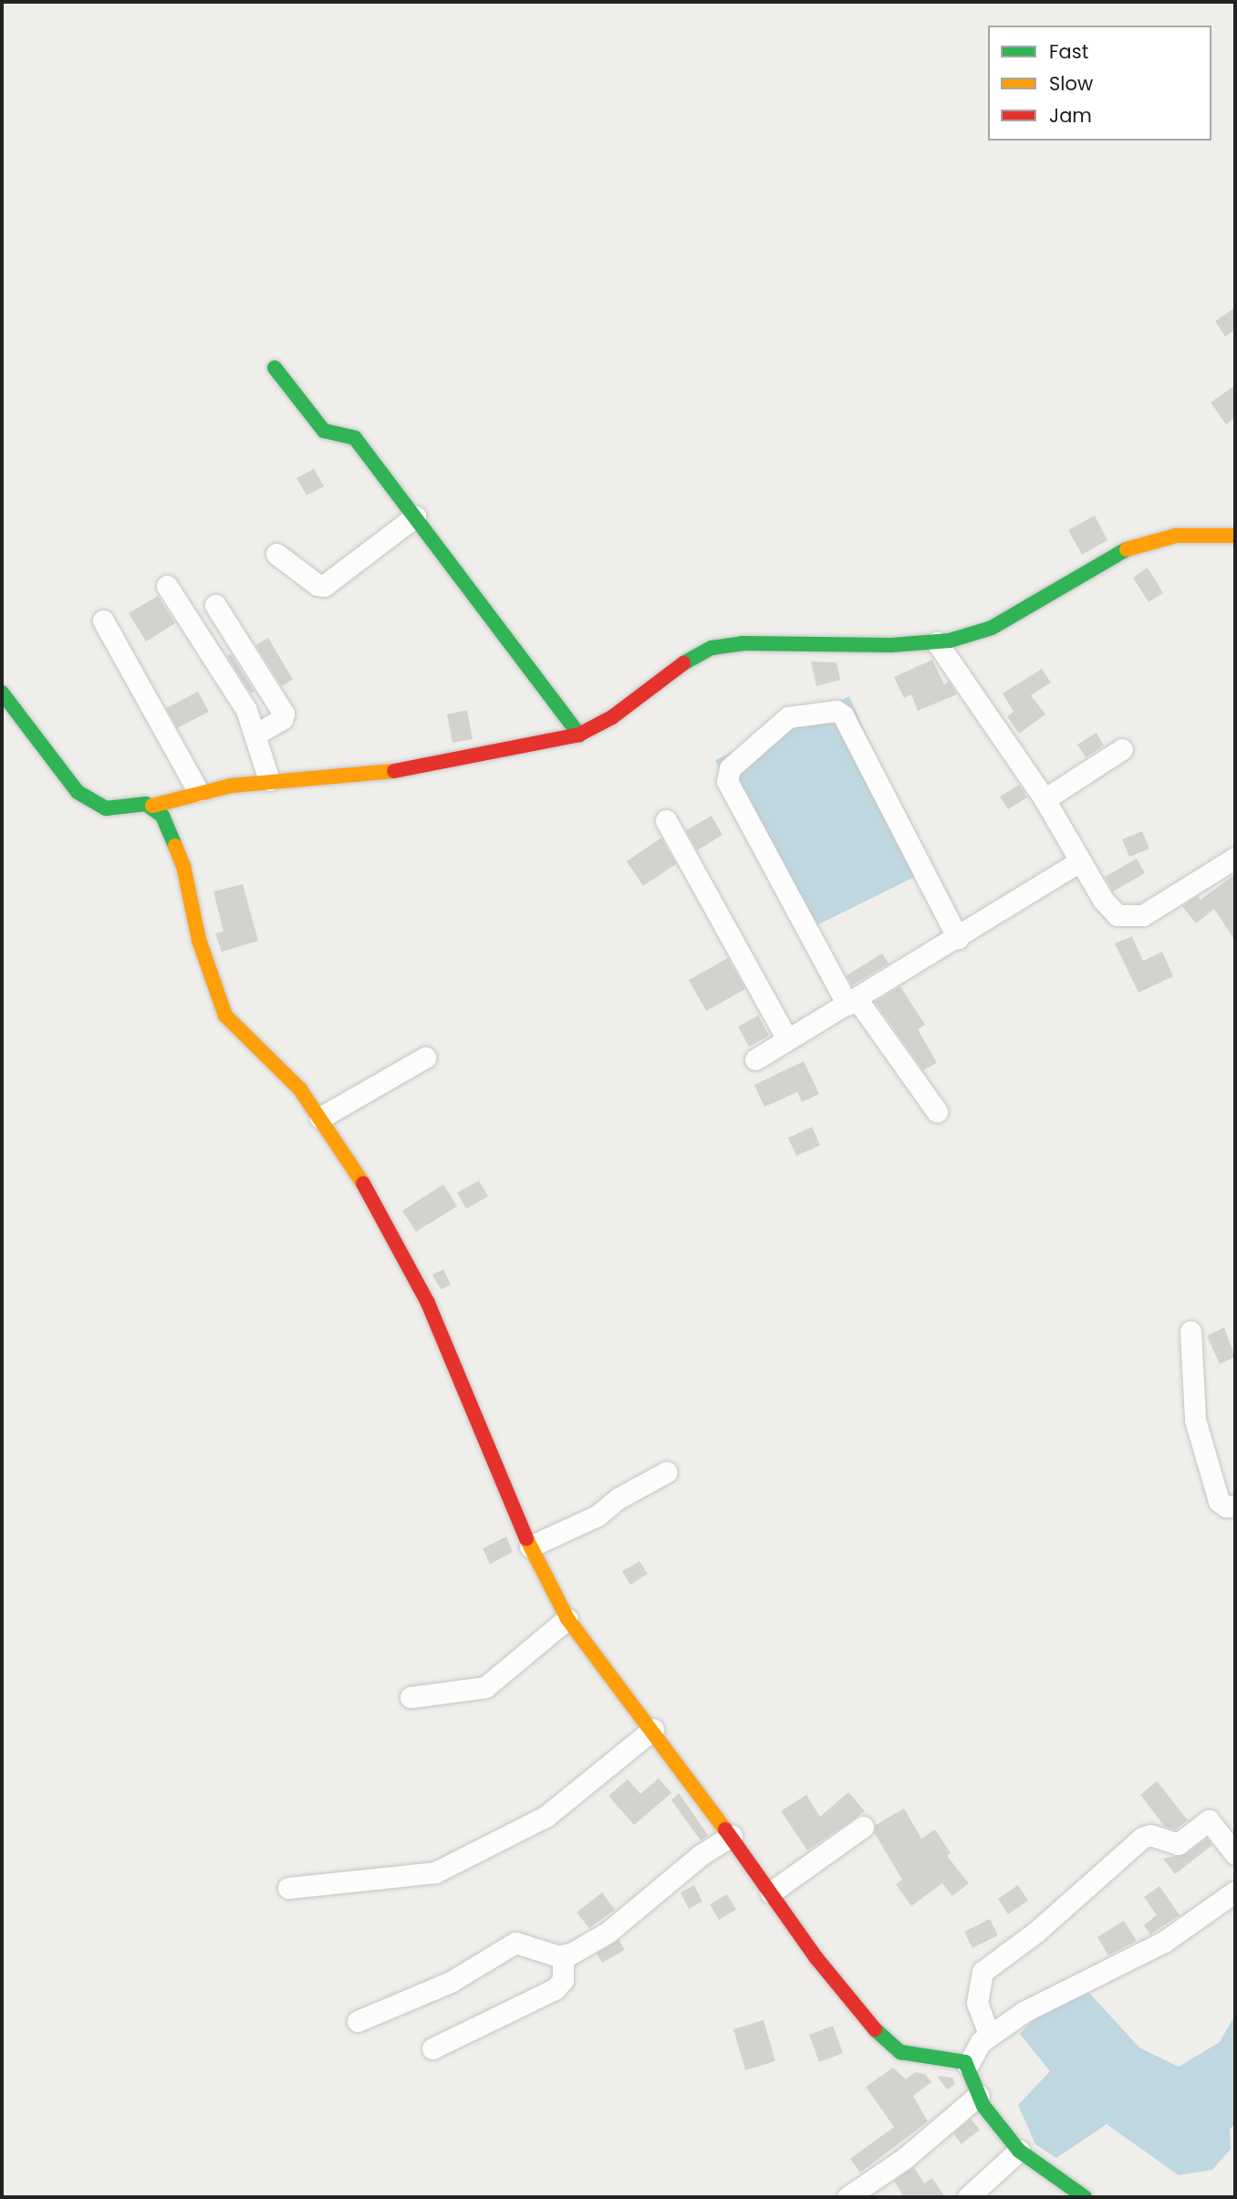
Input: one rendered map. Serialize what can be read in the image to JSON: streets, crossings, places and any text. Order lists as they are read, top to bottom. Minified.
{"legend":["Fast","Slow","Jam"]}
